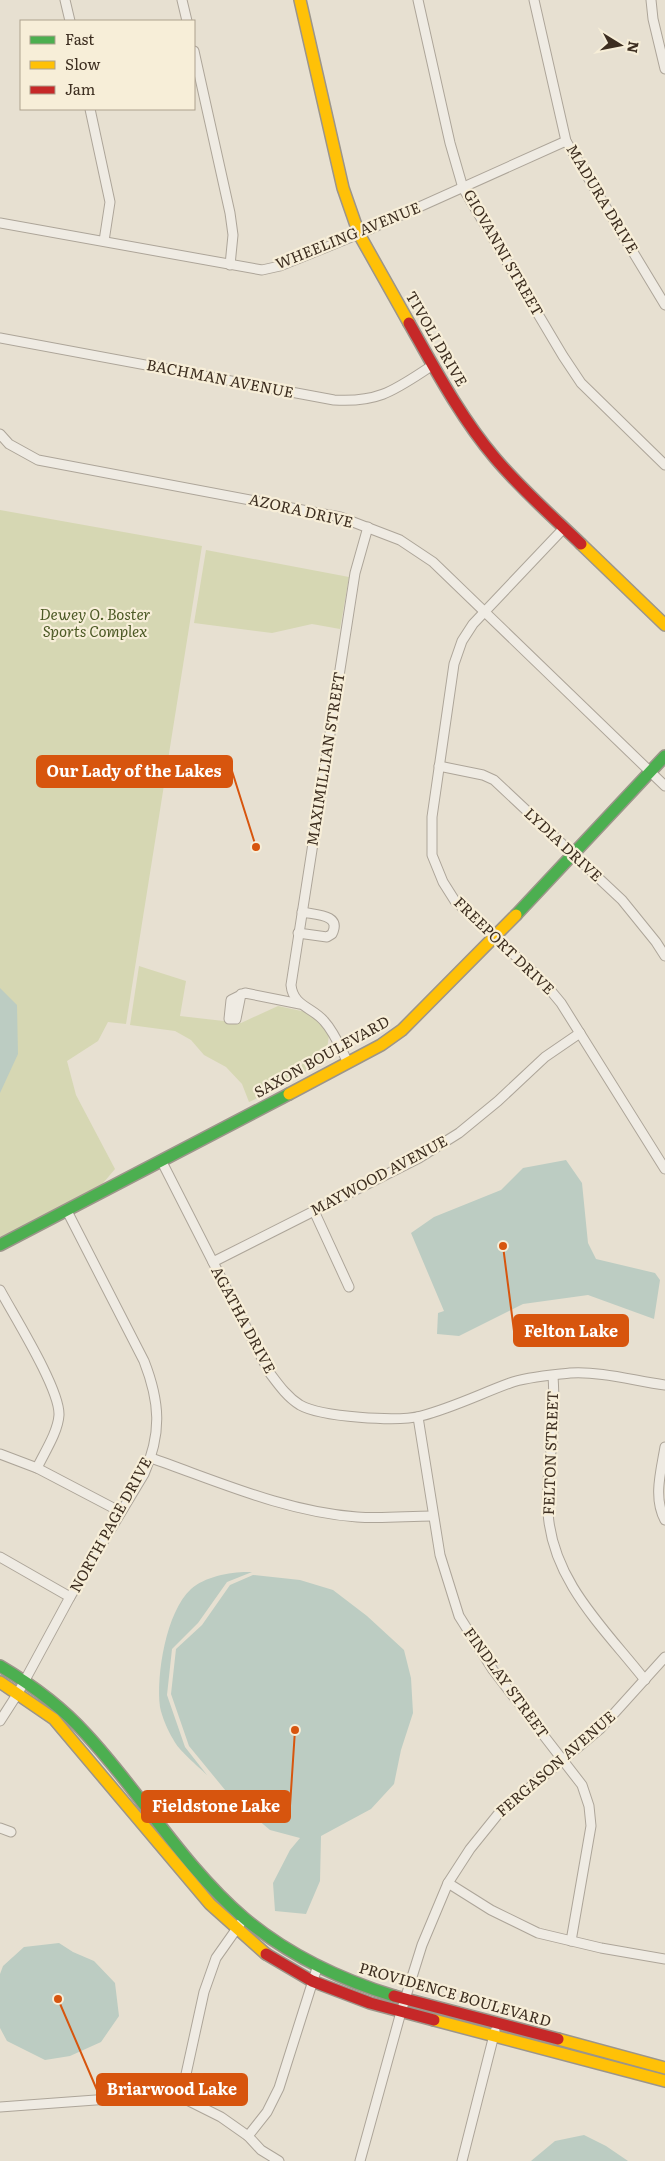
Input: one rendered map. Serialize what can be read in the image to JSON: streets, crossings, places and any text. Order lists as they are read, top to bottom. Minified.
{"streets":{"main road":["TIVOLI DRIVE","SAXON BOULEVARD","PROVIDENCE BOULEVARD"],"street":["MADURA DRIVE","WHEELING AVENUE","GIOVANNI STREET","BACHMAN AVENUE","AZORA DRIVE","MAXIMILLIAN STREET","LYDIA DRIVE","FREEPORT DRIVE","MAYWOOD AVENUE","AGATHA DRIVE","FELTON STREET","NORTH PAGE DRIVE","FINDLAY STREET","FERGASON AVENUE"]},"crossings":[["MADURA DRIVE","WHEELING AVENUE"],["WHEELING AVENUE","GIOVANNI STREET"],["WHEELING AVENUE","TIVOLI DRIVE"],["TIVOLI DRIVE","BACHMAN AVENUE"],["TIVOLI DRIVE","FREEPORT DRIVE"],["AZORA DRIVE","MAXIMILLIAN STREET"],["AZORA DRIVE","FREEPORT DRIVE"],["AZORA DRIVE","SAXON BOULEVARD"],["LYDIA DRIVE","FREEPORT DRIVE"],["LYDIA DRIVE","SAXON BOULEVARD"],["FREEPORT DRIVE","SAXON BOULEVARD"],["FREEPORT DRIVE","MAYWOOD AVENUE"],["SAXON BOULEVARD","AGATHA DRIVE"],["SAXON BOULEVARD","NORTH PAGE DRIVE"],["MAYWOOD AVENUE","AGATHA DRIVE"],["AGATHA DRIVE","FELTON STREET"],["AGATHA DRIVE","FINDLAY STREET"],["FELTON STREET","FERGASON AVENUE"],["NORTH PAGE DRIVE","PROVIDENCE BOULEVARD"],["FINDLAY STREET","FERGASON AVENUE"],["FERGASON AVENUE","PROVIDENCE BOULEVARD"]],"parks":["Dewey O. Boster Sports Complex"],"places":["Our Lady of the Lakes","Felton Lake","Fieldstone Lake","Briarwood Lake"],"legend":["Fast","Slow","Jam"],"north":"right"}
